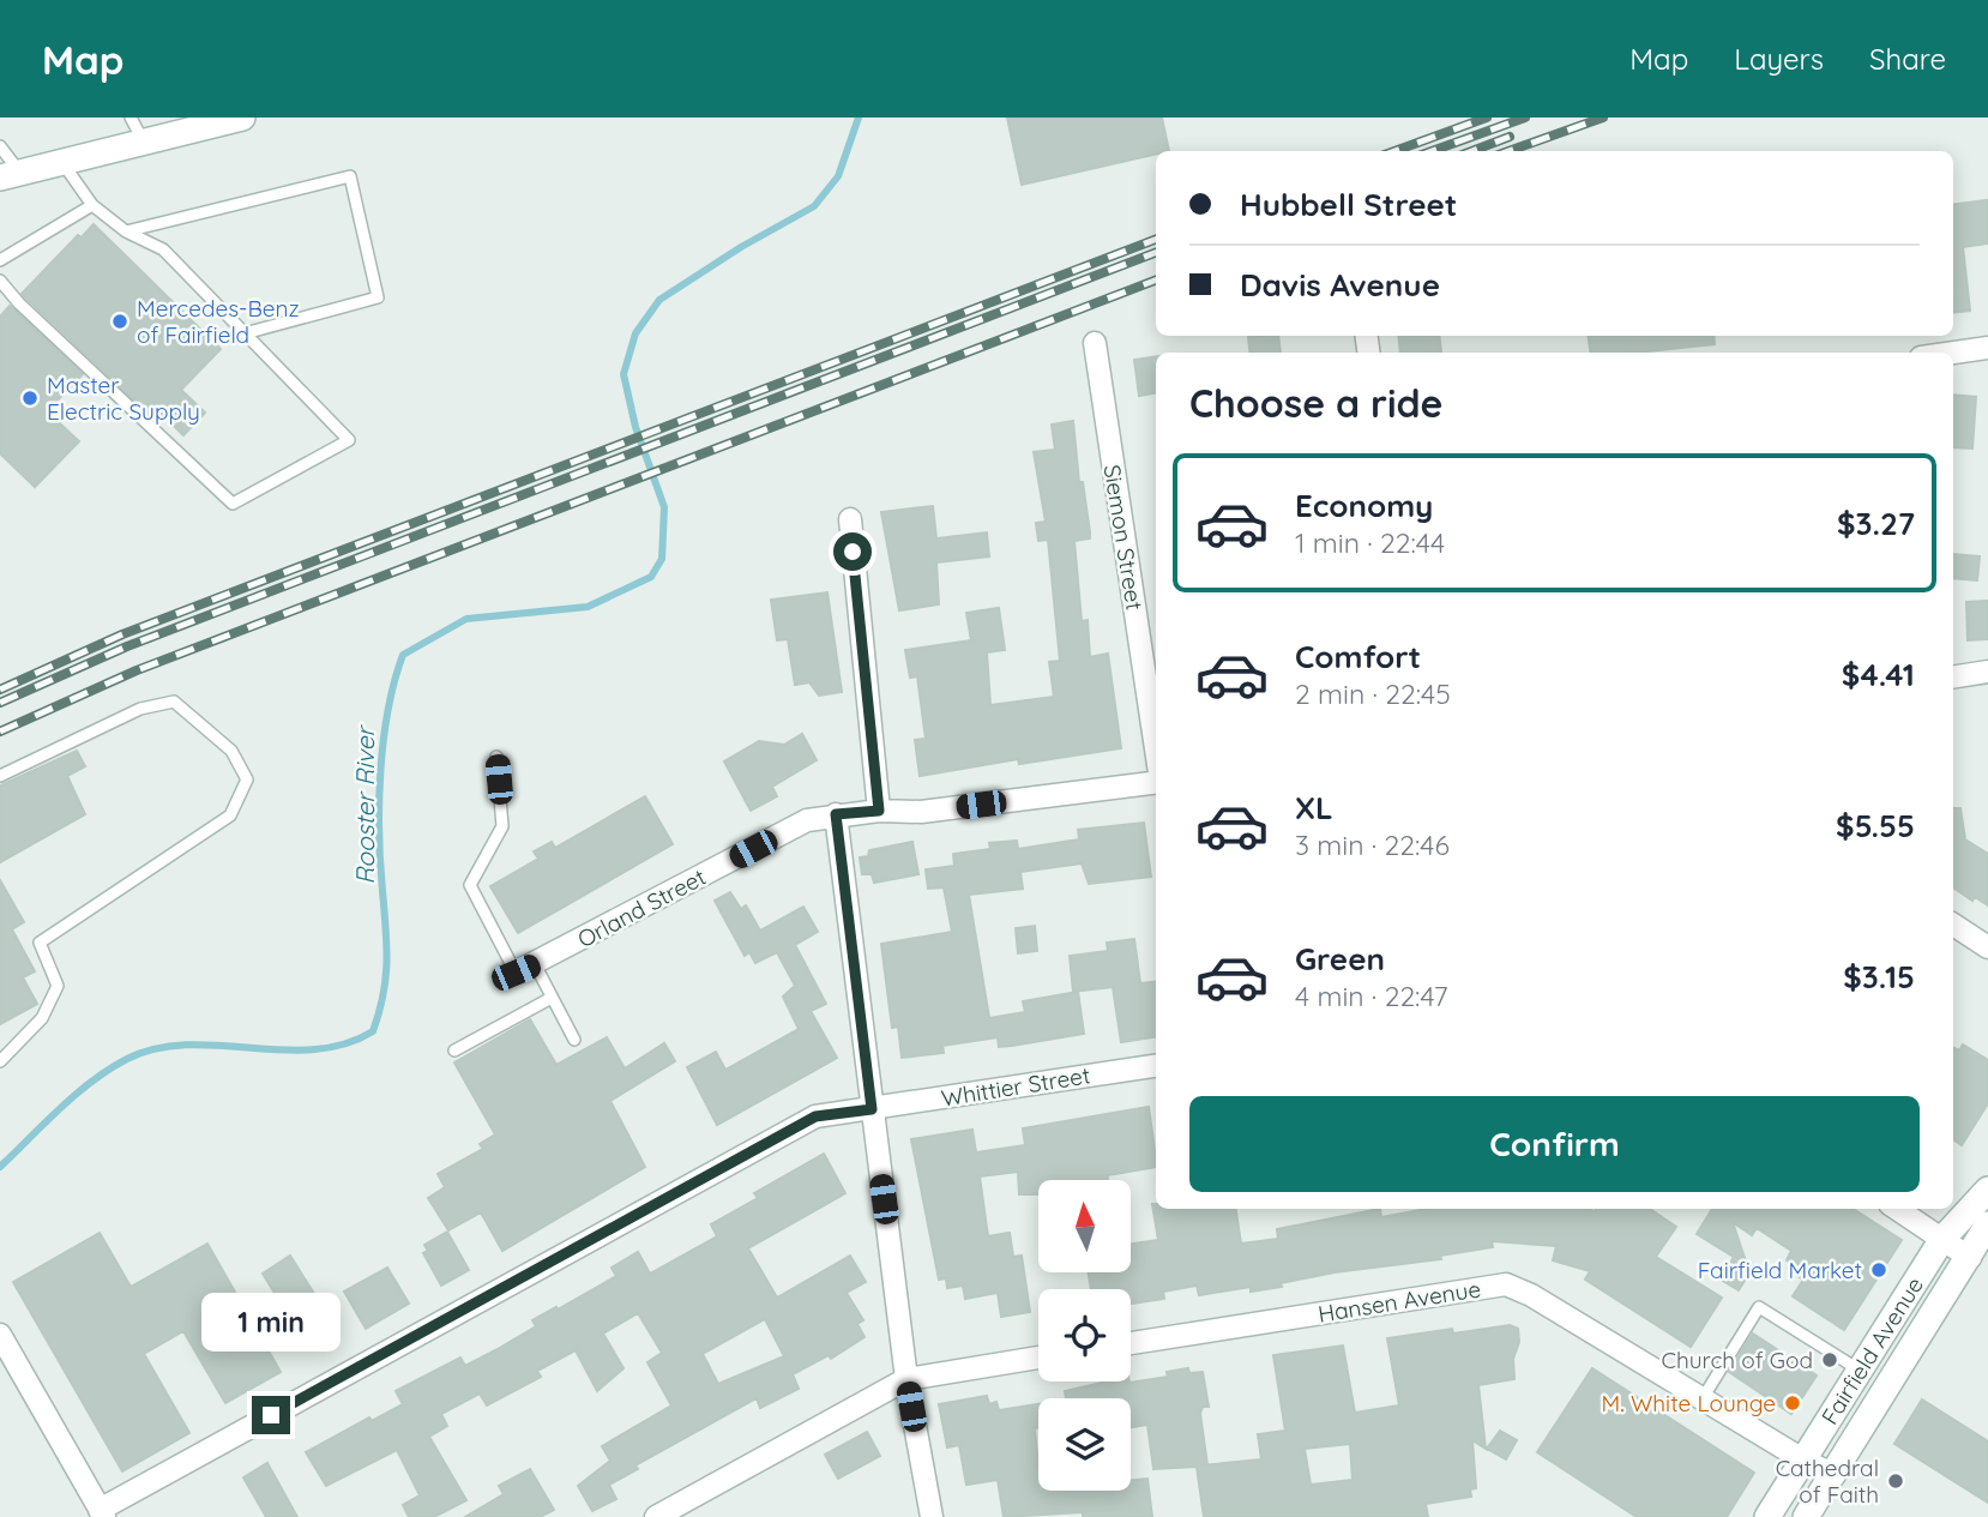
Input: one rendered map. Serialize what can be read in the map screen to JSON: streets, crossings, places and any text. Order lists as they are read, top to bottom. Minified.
{"streets":{"main road":["Fairfield Avenue"],"street":["Siemon Street","Orland Street","Whittier Street","Hansen Avenue"]},"crossings":[["Hansen Avenue","Fairfield Avenue"]],"water":["Rooster River"],"places":["Mercedes-Benz of Fairfield","Master Electric Supply","Fairfield Market","Church of God","M. White Lounge","Cathedral of Faith"],"north":"top","page":{"header":"Map","nav":["Map","Layers","Share"],"banner":["Hubbell Street","Davis Avenue"],"heading":"Choose a ride","list":[{"name":"Economy","note":"1 min · 22:44","value":"$3.27"},{"name":"Comfort","note":"2 min · 22:45","value":"$4.41"},{"name":"XL","note":"3 min · 22:46","value":"$5.55"},{"name":"Green","note":"4 min · 22:47","value":"$3.15"}],"buttons":"Confirm","bubble":"1 min"}}
